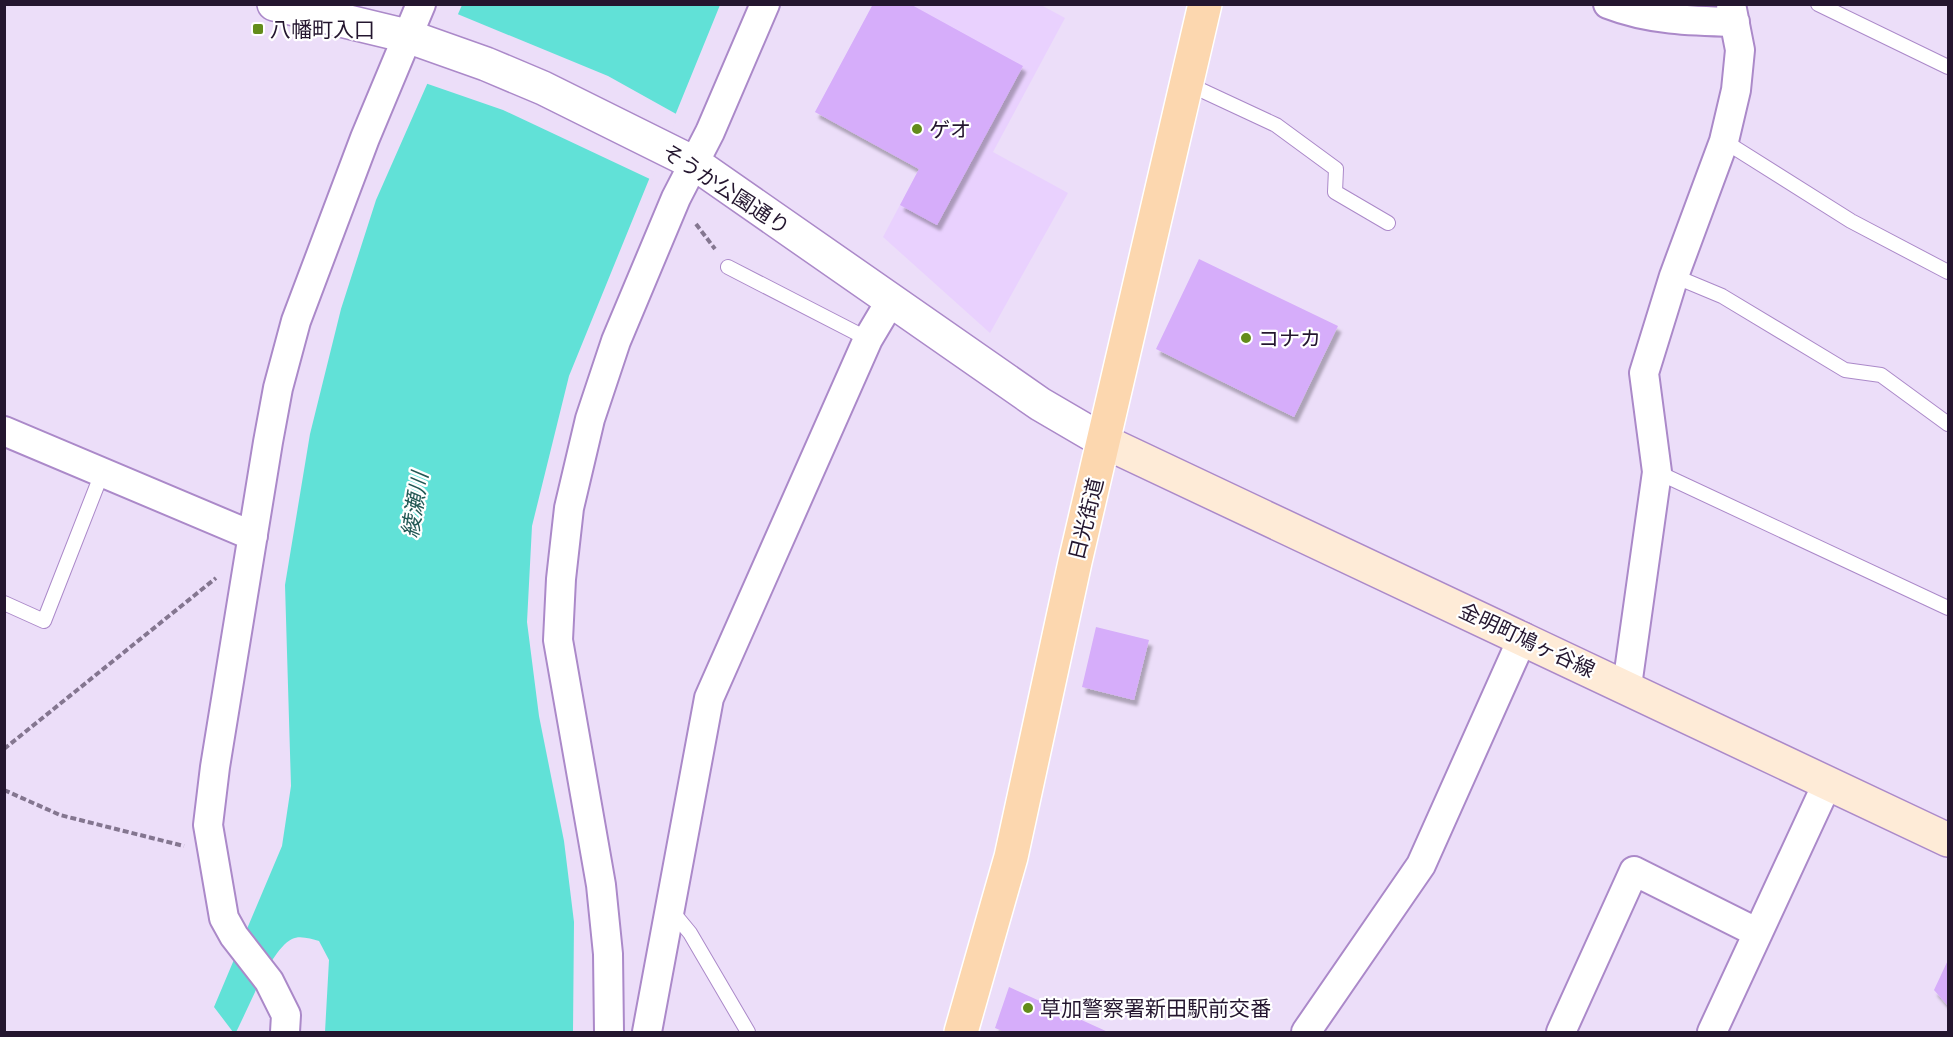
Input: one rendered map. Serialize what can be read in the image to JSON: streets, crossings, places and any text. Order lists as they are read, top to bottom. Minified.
{"streets":{"main road":["日光街道","金明町鳩ヶ谷線"],"street":["そうか公園通り"]},"crossings":[["そうか公園通り","日光街道"],["そうか公園通り","金明町鳩ヶ谷線"],["日光街道","金明町鳩ヶ谷線"]],"water":["綾瀬川"],"places":{"transit":["八幡町入口"],"other":["ゲオ","コナカ","草加警察署新田駅前交番"]}}
